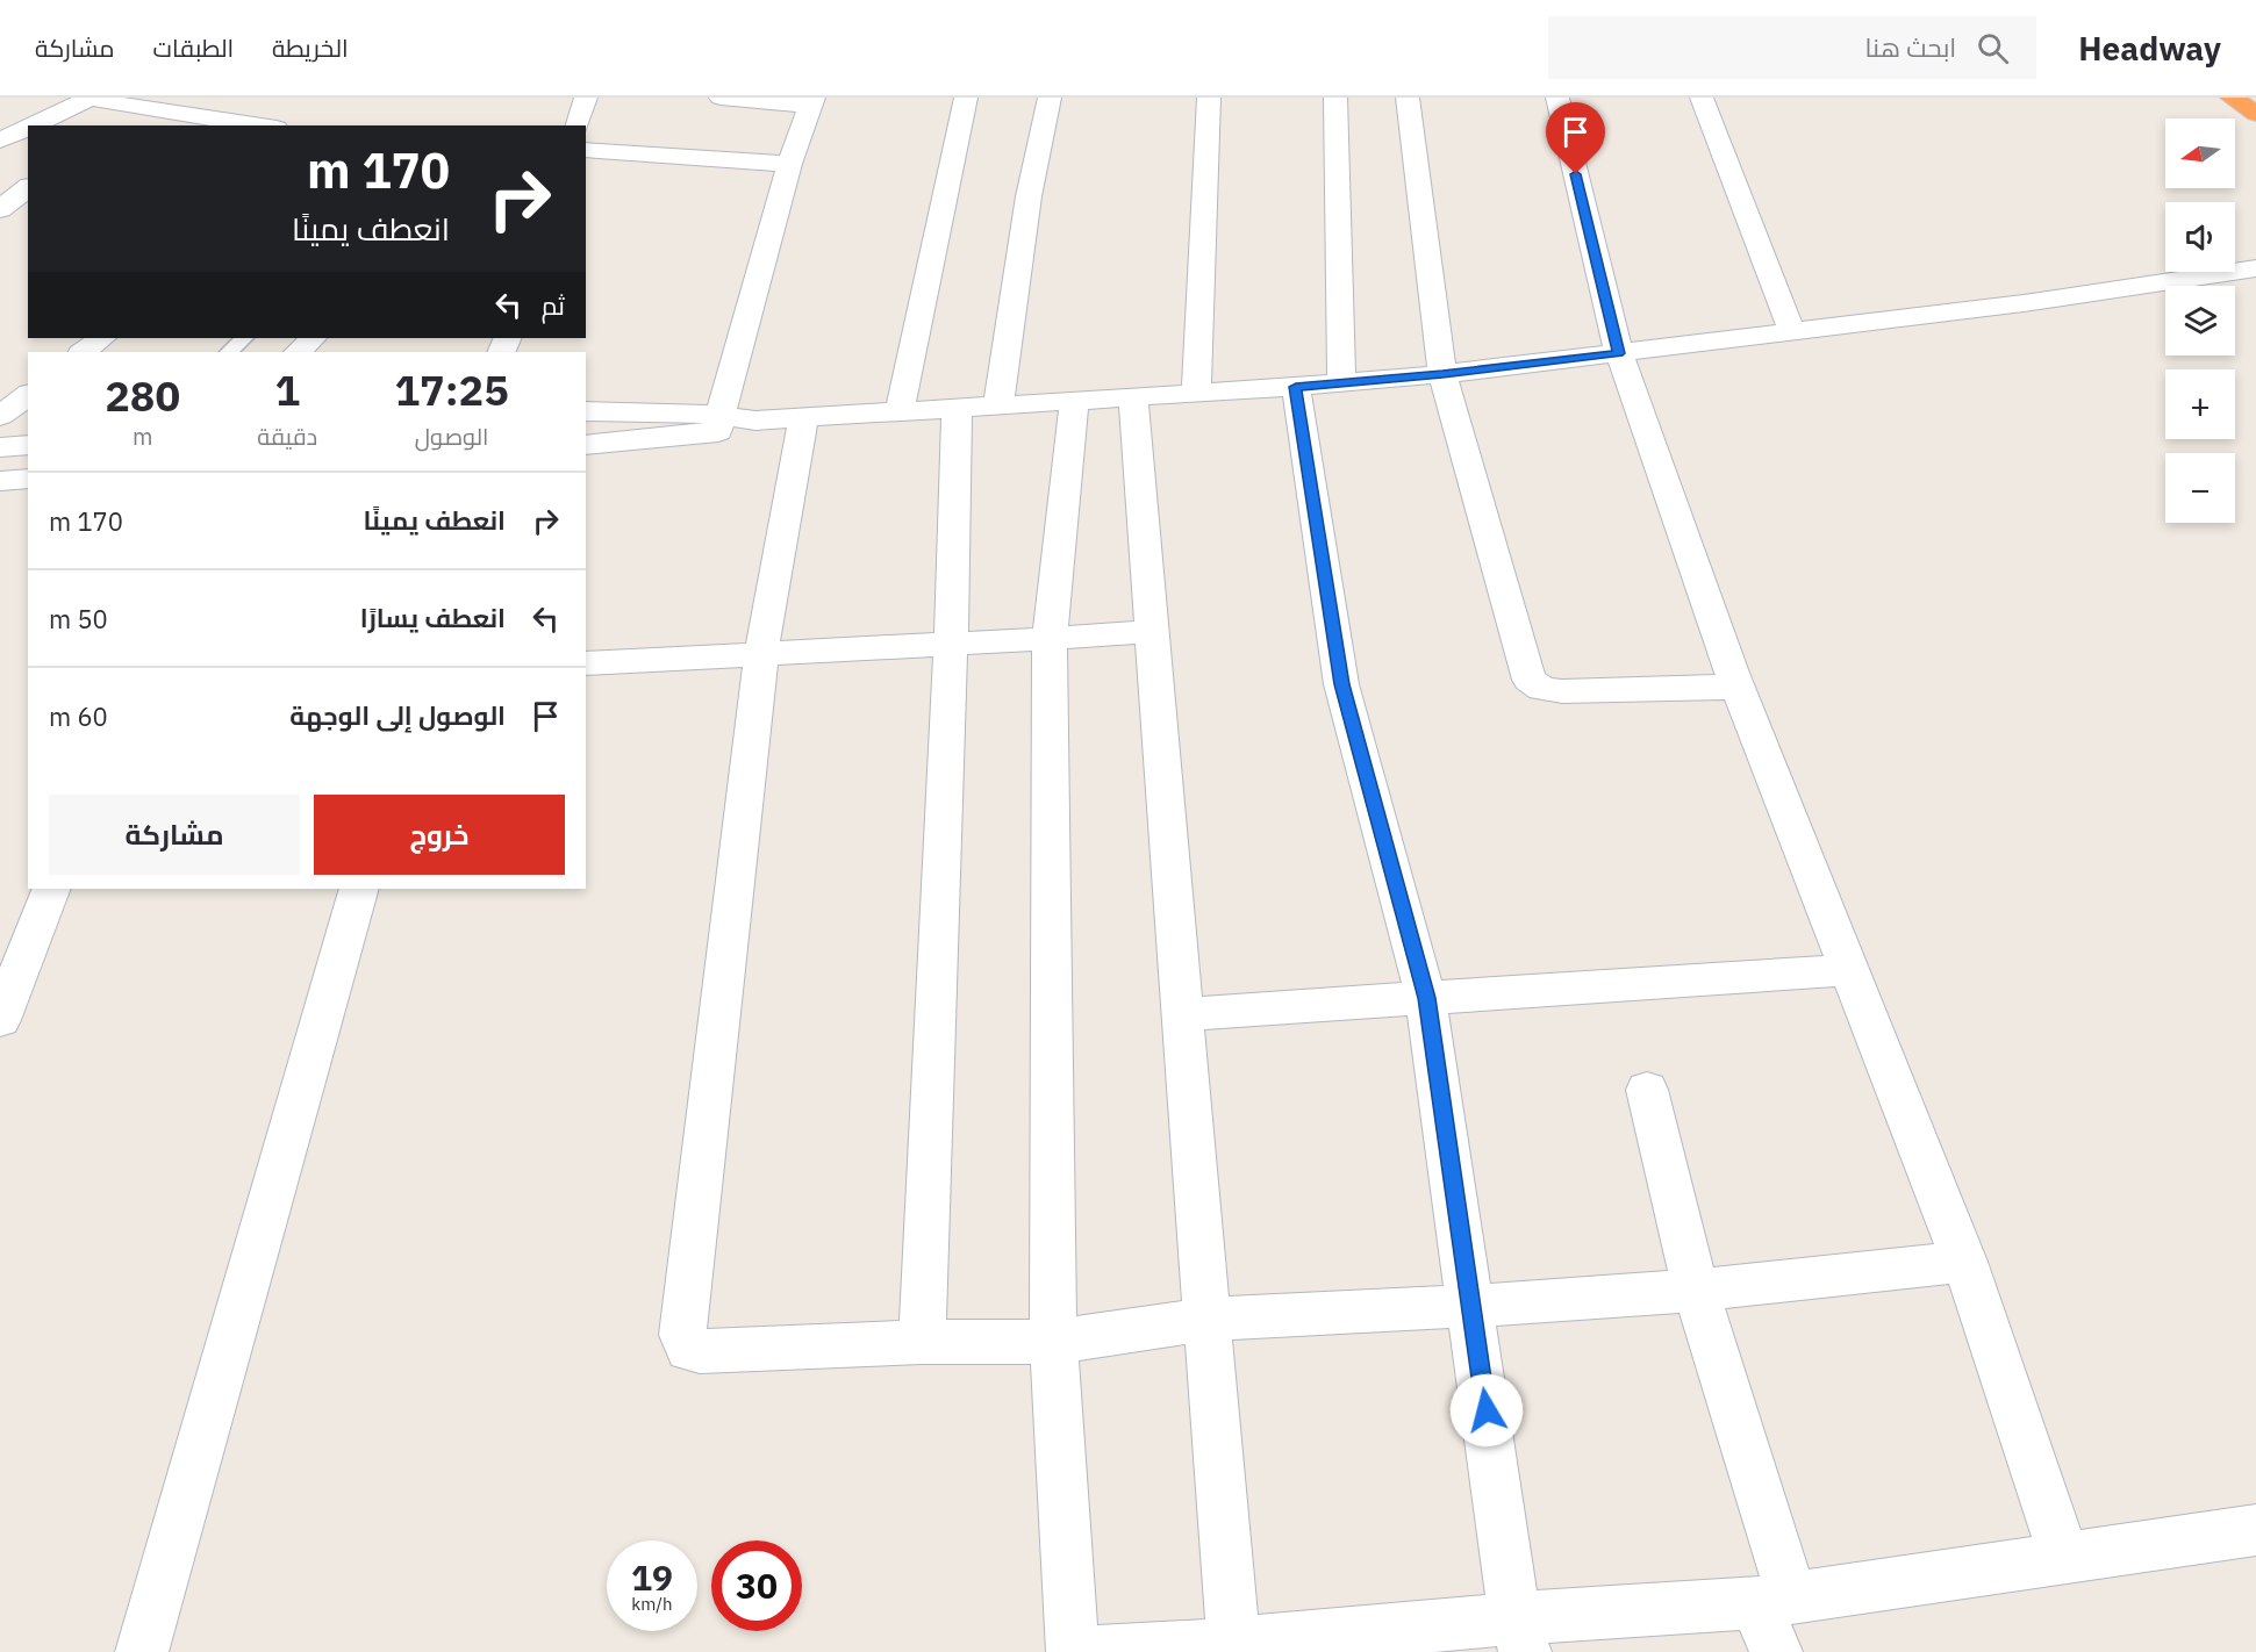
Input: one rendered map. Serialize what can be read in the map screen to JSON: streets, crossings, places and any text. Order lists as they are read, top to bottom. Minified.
{"north":"left","page":{"header":"Headway","search":"ابحث هنا","nav":["الخريطة","الطبقات","مشاركة"],"map_buttons":["+","−"],"turn":["170 m","انعطف يمينًا"],"then":"ثم","eta":["17:25","الوصول","1","دقيقة","280","m"],"list":[{"name":"انعطف يمينًا","value":"170 m"},{"name":"انعطف يسارًا","value":"50 m"},{"name":"الوصول إلى الوجهة","value":"60 m"}],"buttons":["خروج","مشاركة"],"speed":"19 km/h","limit":"30"}}
